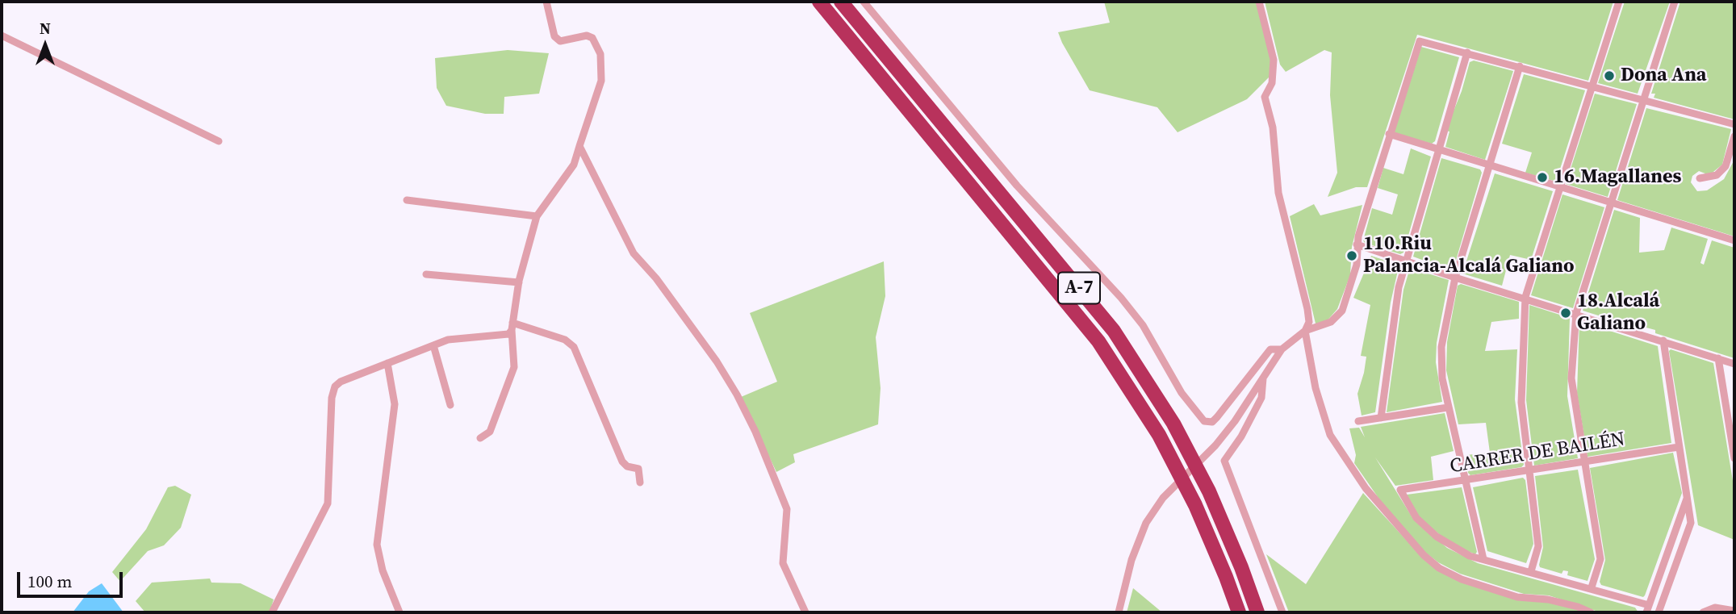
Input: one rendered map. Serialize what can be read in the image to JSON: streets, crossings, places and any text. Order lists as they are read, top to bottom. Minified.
{"streets":{"highway":["A-7"],"street":["CARRER DE BAILÉN"]},"places":["Dona Ana","16.Magallanes","110.Riu Palancia-Alcalá Galiano","18.Alcalá Galiano"],"scale_bar":"100 m","north":"top"}
